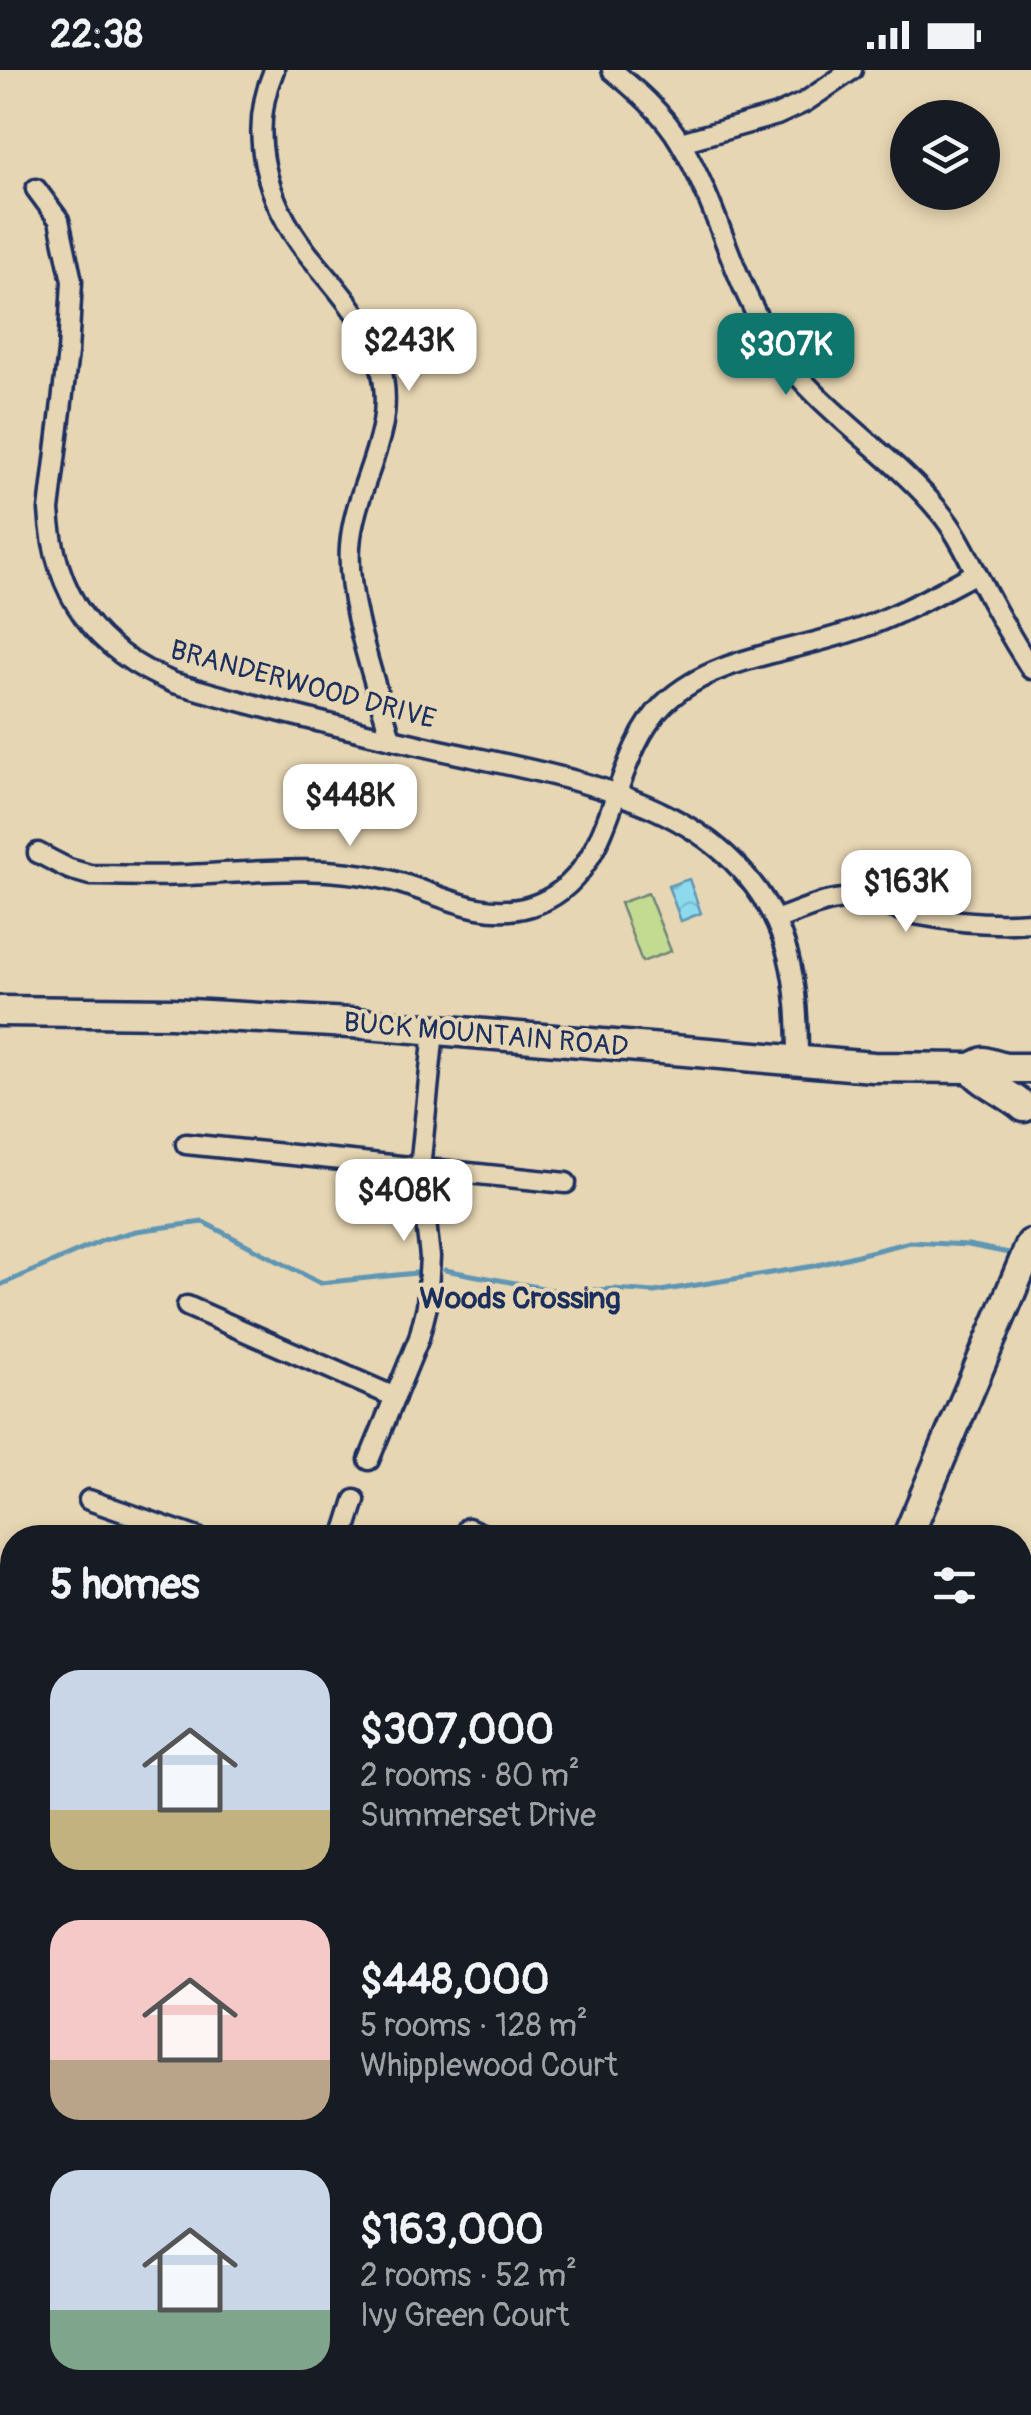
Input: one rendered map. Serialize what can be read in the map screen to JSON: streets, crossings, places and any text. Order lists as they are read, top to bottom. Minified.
{"streets":{"main road":["BUCK MOUNTAIN ROAD"],"street":["BRANDERWOOD DRIVE"]},"crossings":[["BRANDERWOOD DRIVE","BUCK MOUNTAIN ROAD"]],"districts":["Woods Crossing"],"page":{"status":"22:38","price":["$243K","$307K","$448K","$163K","$408K"],"heading":"5 homes","list":[{"name":"$307,000","note":"2 rooms · 80 m² · Summerset Drive"},{"name":"$448,000","note":"5 rooms · 128 m² · Whipplewood Court"},{"name":"$163,000","note":"2 rooms · 52 m² · Ivy Green Court"}]}}
